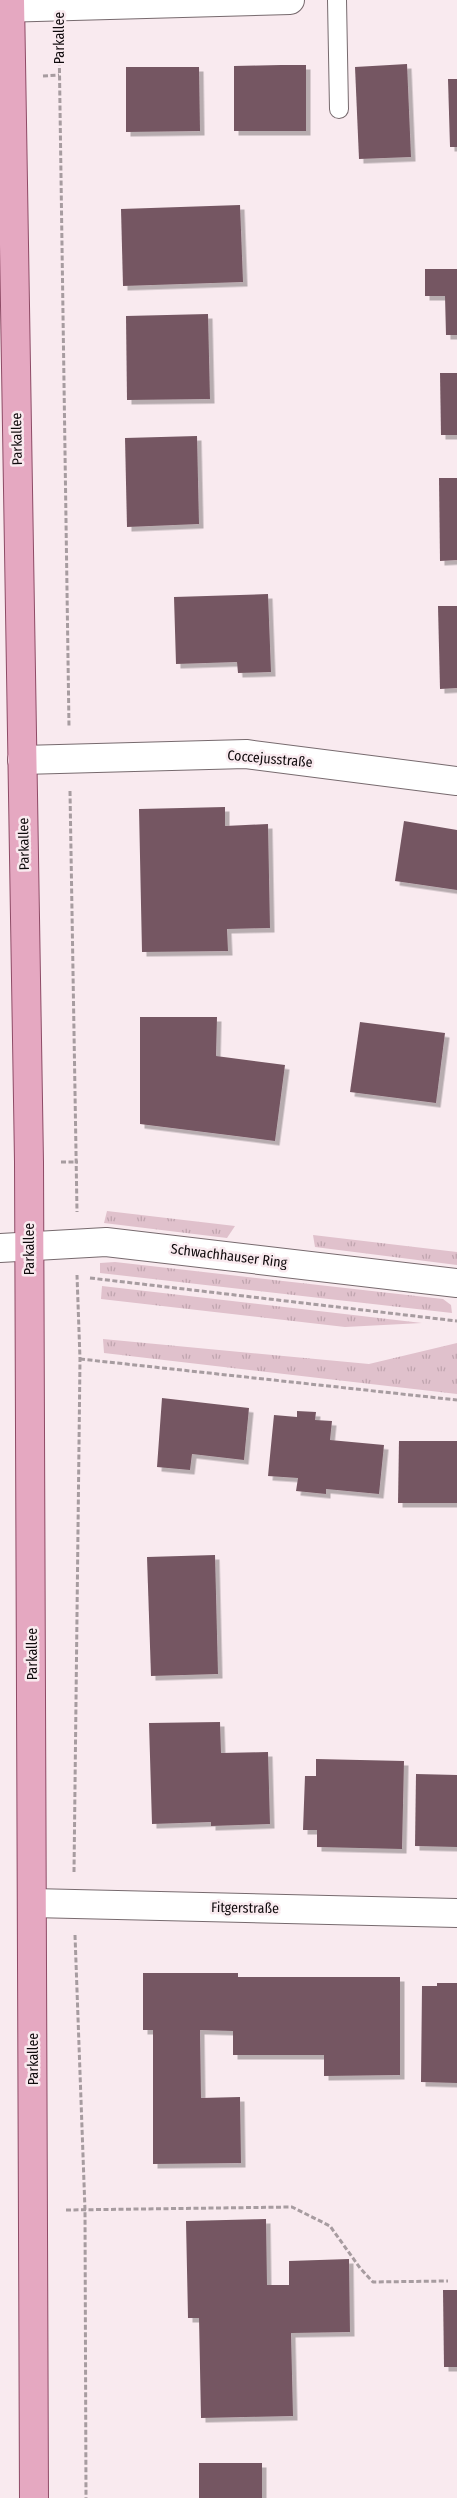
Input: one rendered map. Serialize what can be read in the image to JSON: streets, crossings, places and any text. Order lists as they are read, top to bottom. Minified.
{"streets":{"main road":["Parkallee"],"street":["Coccejusstraße","Schwachhauser Ring","Fitgerstraße"]},"crossings":[["Parkallee","Coccejusstraße"],["Parkallee","Schwachhauser Ring"],["Parkallee","Fitgerstraße"]]}
